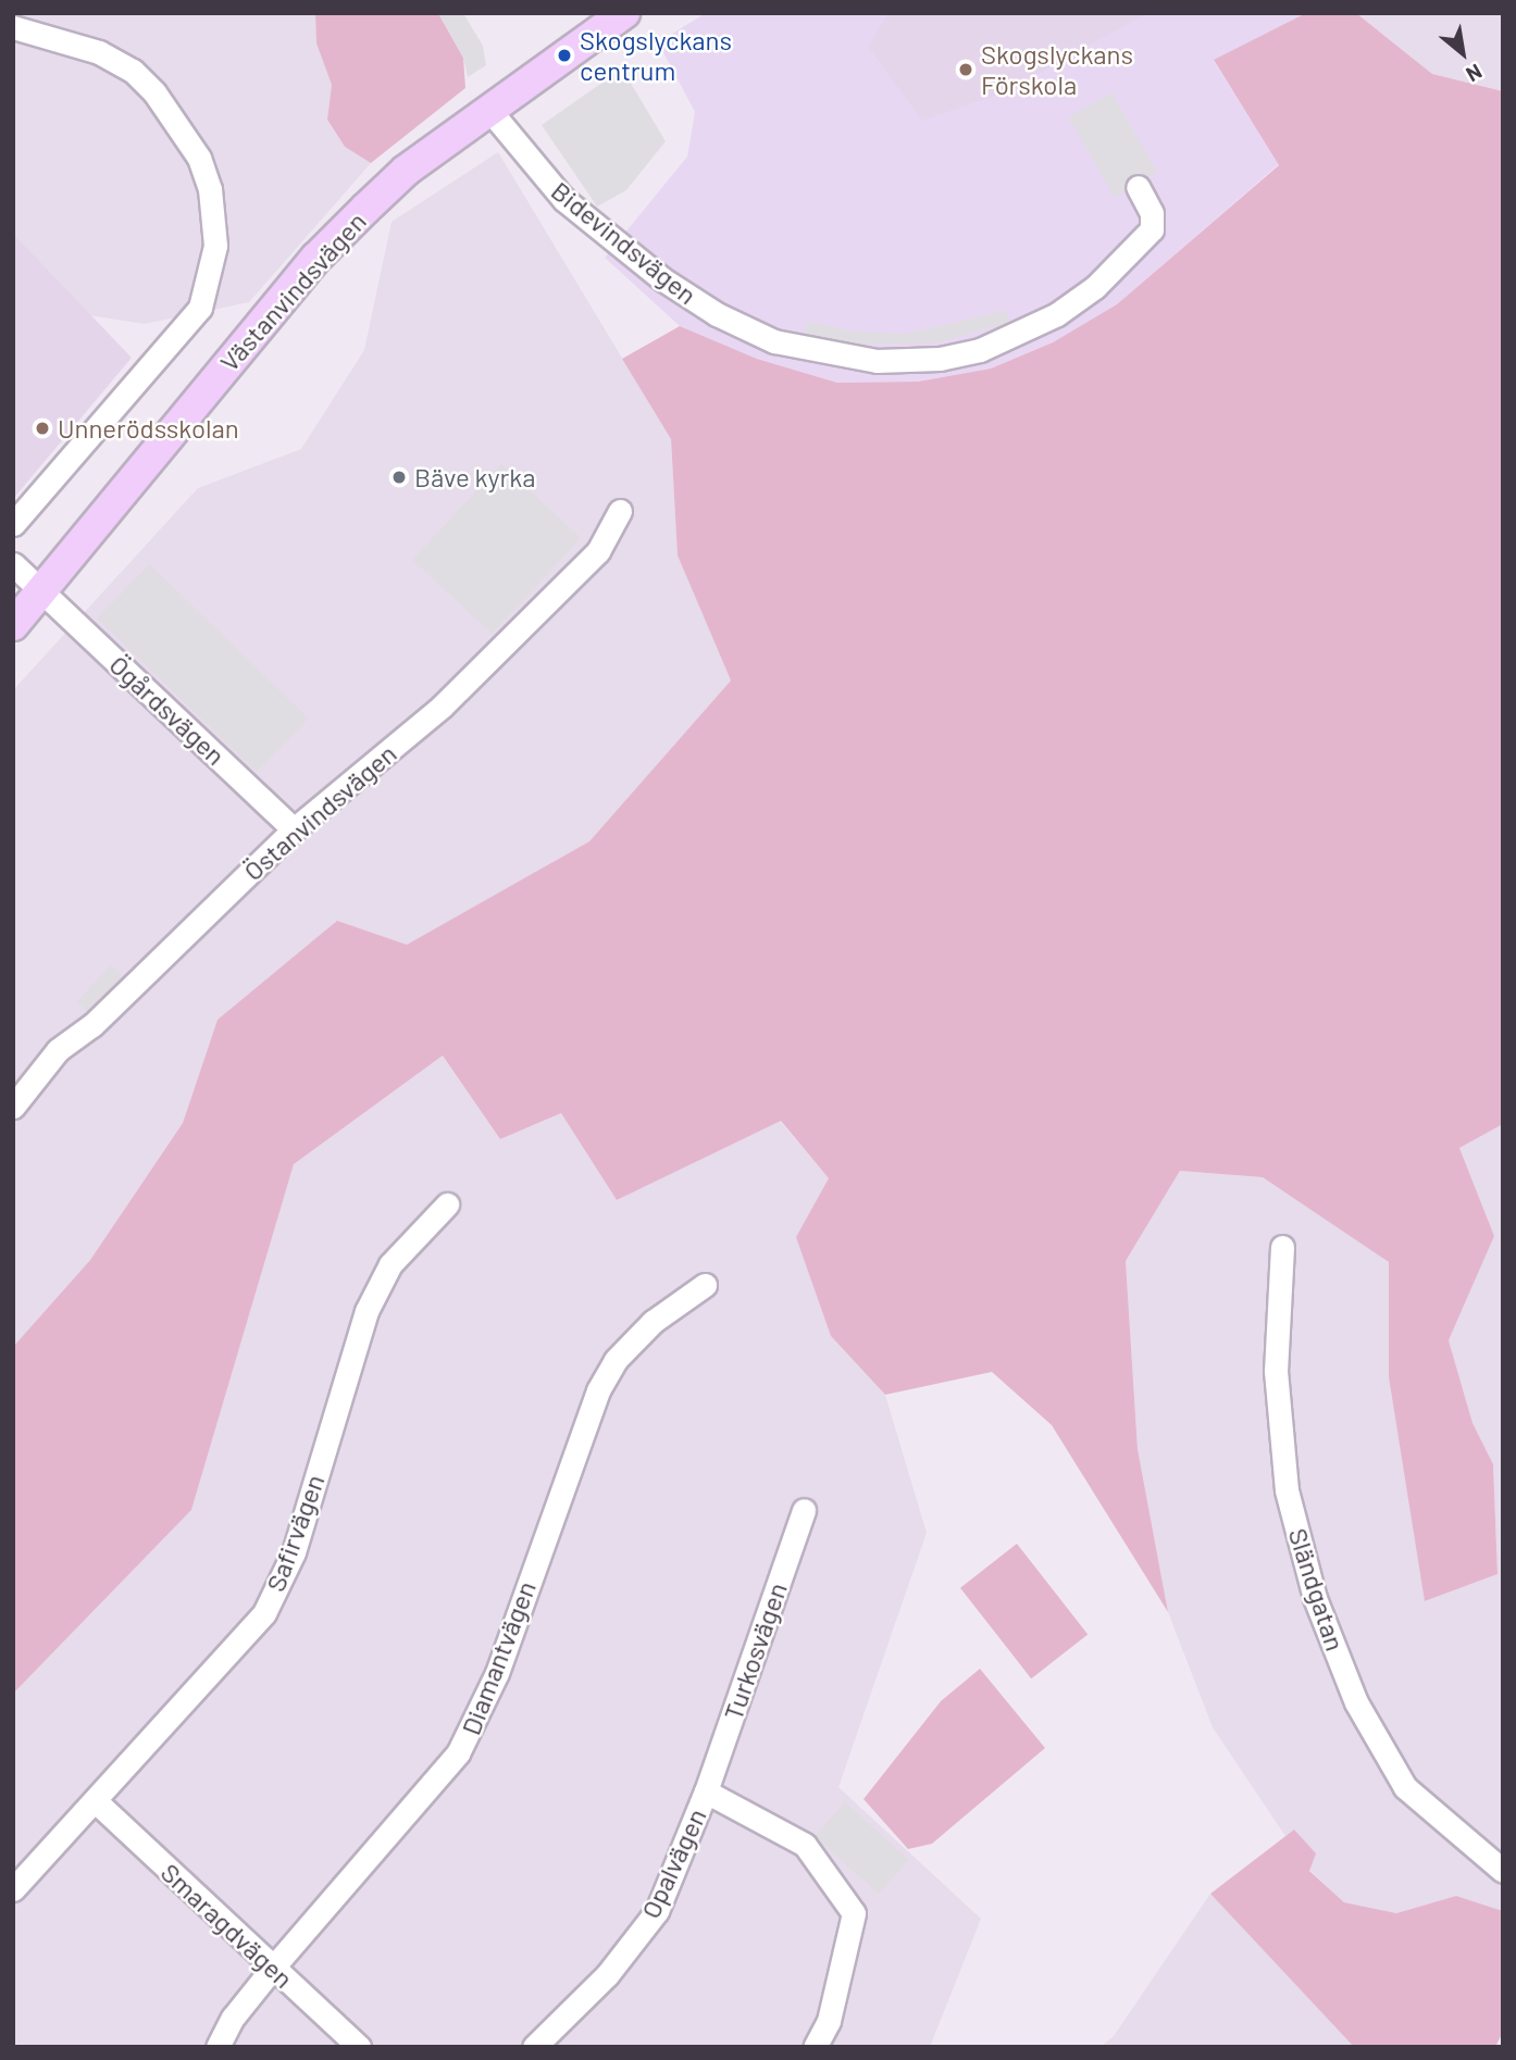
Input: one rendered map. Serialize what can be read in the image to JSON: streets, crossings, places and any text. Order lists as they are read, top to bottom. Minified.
{"streets":{"street":["Bidevindsvägen","Västanvindsvägen","Ögårdsvägen","Östanvindsvägen","Safirvägen","Sländgatan","Turkosvägen","Diamantvägen","Opalvägen","Smaragdvägen"]},"crossings":[["Bidevindsvägen","Västanvindsvägen"],["Västanvindsvägen","Ögårdsvägen"],["Ögårdsvägen","Östanvindsvägen"],["Safirvägen","Smaragdvägen"],["Turkosvägen","Opalvägen"],["Diamantvägen","Smaragdvägen"]],"places":["Skogslyckans centrum","Skogslyckans Förskola","Unnerödsskolan","Bäve kyrka"],"north":"bottom right"}
